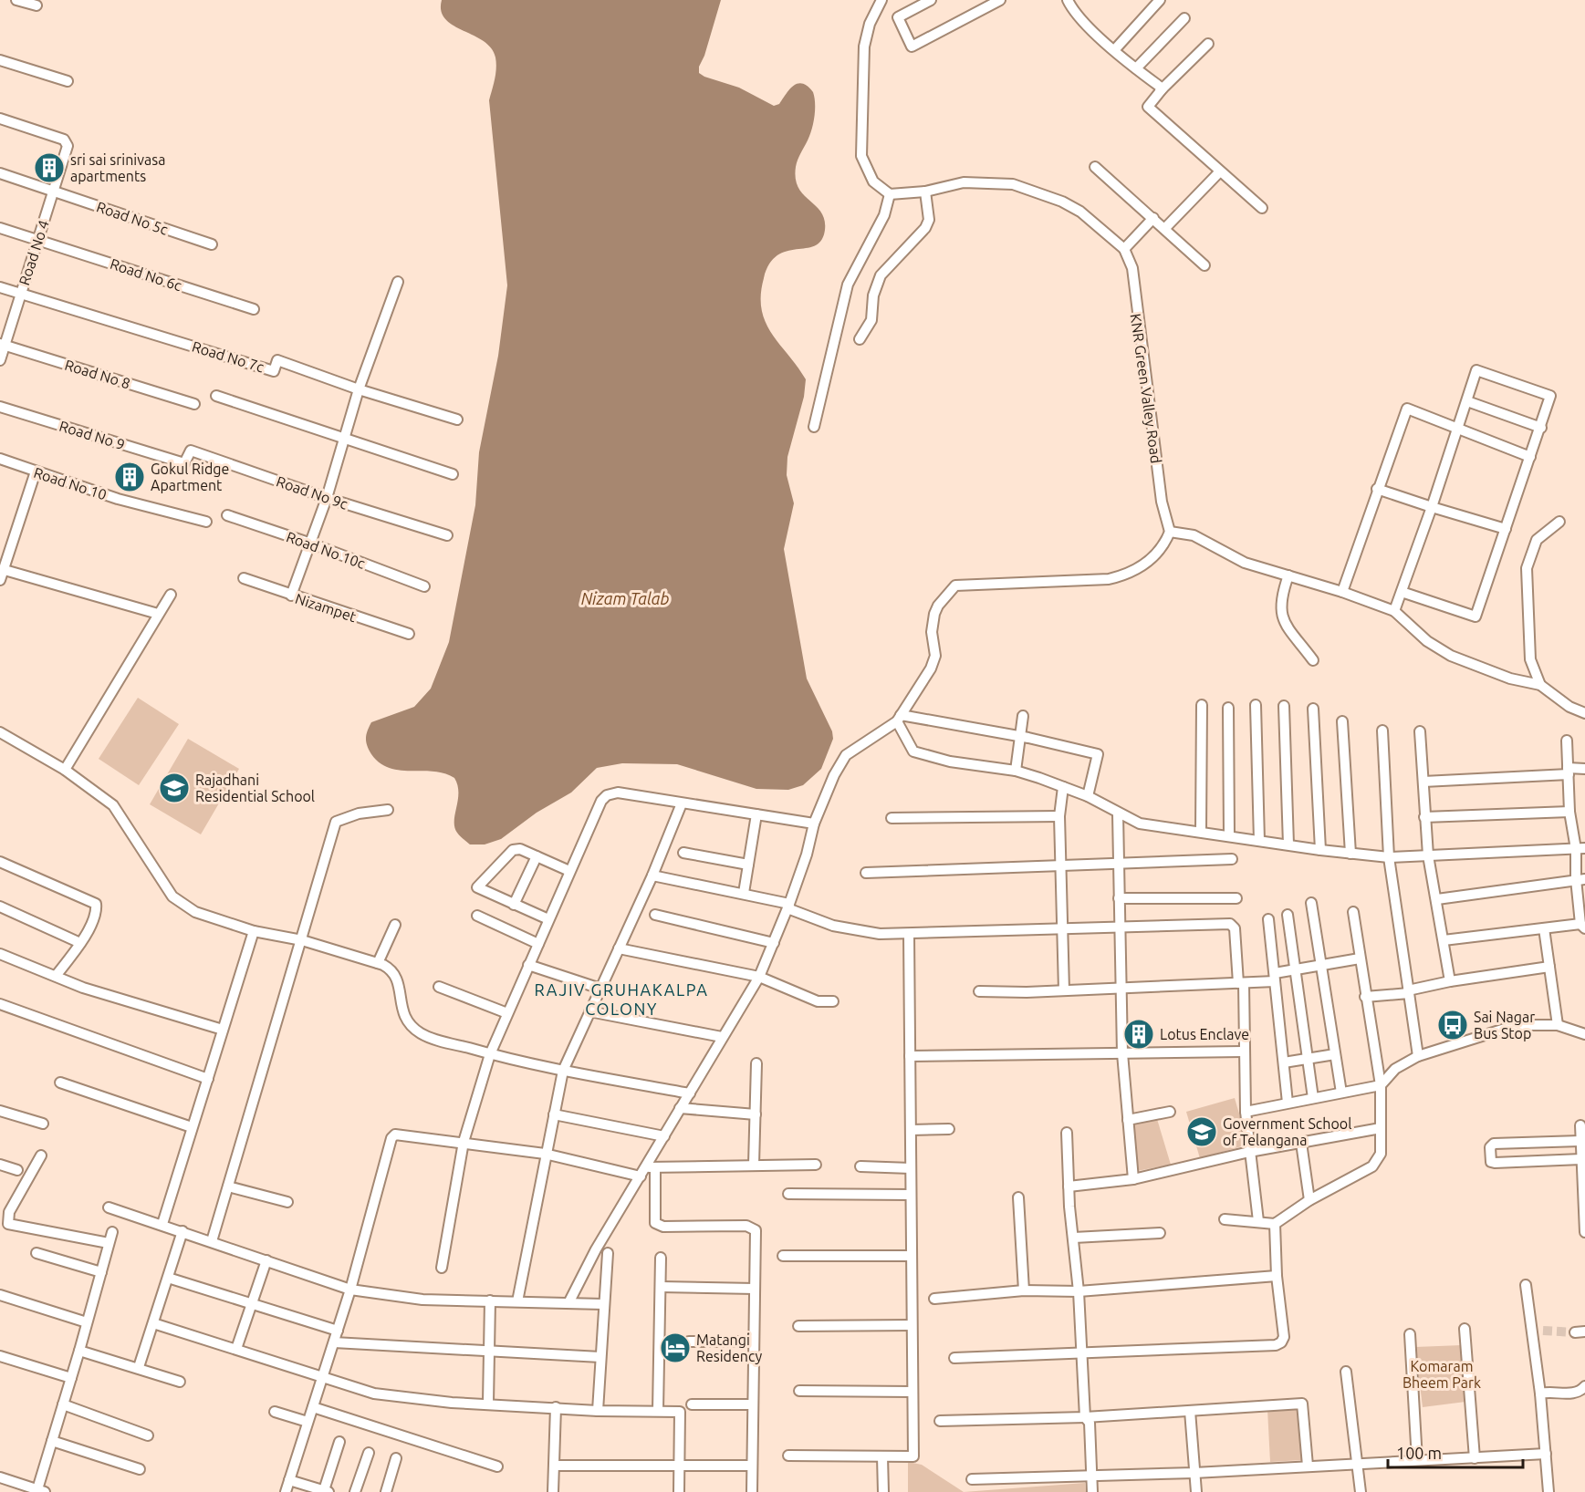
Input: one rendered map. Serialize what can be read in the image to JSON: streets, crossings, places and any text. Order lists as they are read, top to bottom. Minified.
{"streets":{"street":["Road No 5c","Road No 4","Road No 6c","Road No 7c","Road No 8","KNR Green Valley Road","Road No 9","Road No 10","Road No 9c","Road No 10c","Nizampet"]},"crossings":[["Road No 5c","Road No 4"],["Road No 4","Road No 6c"],["Road No 4","Road No 7c"],["Road No 4","Road No 8"],["Road No 9","Road No 9c"]],"districts":["RAJIV GRUHAKALPA COLONY"],"water":["Nizam Talab"],"parks":["Komaram Bheem Park"],"places":{"building":["sri sai srinivasa apartments","Gokul Ridge Apartment","Lotus Enclave"],"school or university":["Rajadhani Residential School","Government School of Telangana"],"bus stop":["Sai Nagar Bus Stop"],"hotel":["Matangi Residency"]},"scale_bar":"100 m"}
